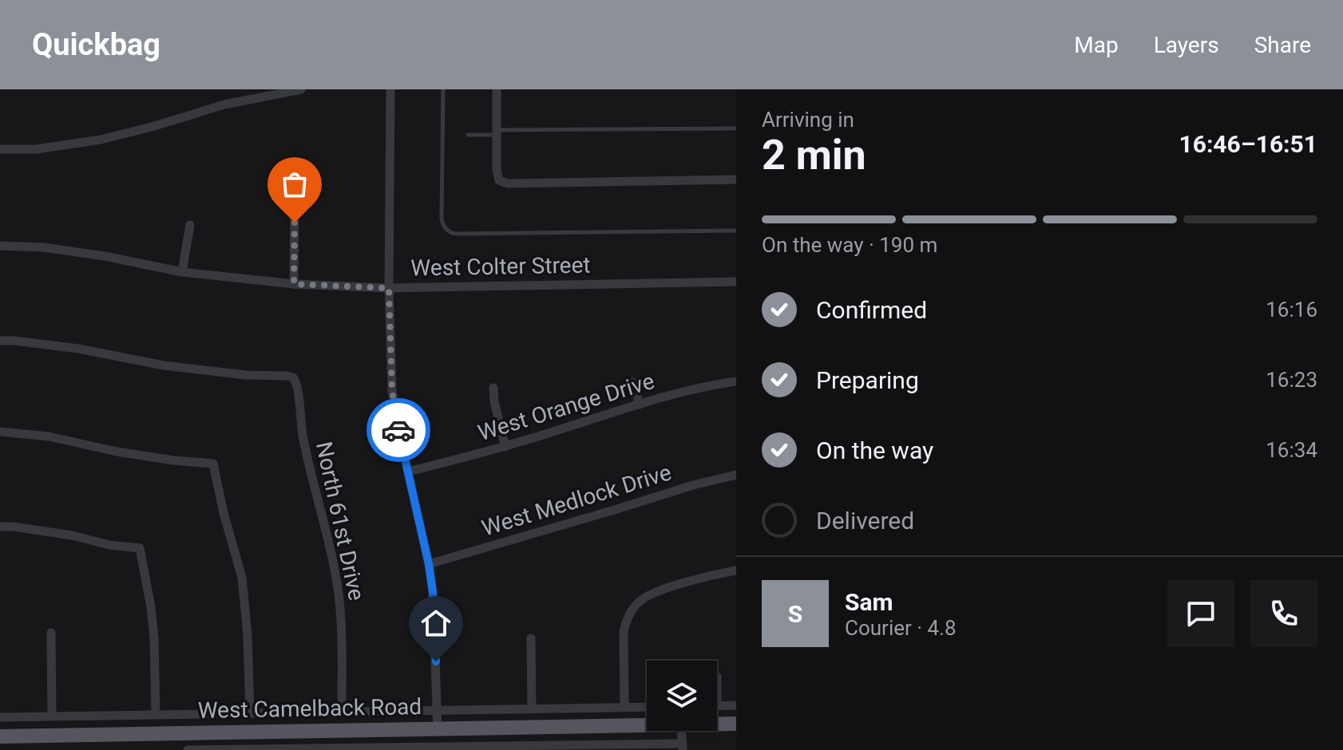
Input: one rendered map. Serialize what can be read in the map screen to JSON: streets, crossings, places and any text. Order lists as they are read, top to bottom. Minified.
{"streets":{"main road":["West Camelback Road"],"street":["West Colter Street","West Orange Drive","West Medlock Drive","North 61st Drive"]},"crossings":[["North 61st Drive","West Camelback Road"]],"page":{"header":"Quickbag","nav":["Map","Layers","Share"],"heading":["2 min","Arriving in","16:46–16:51"],"panel":["Sam","Courier · 4.8"],"bar":"On the way · 190 m","list":[["Confirmed","16:16"],["Preparing","16:23"],["On the way","16:34"],"Delivered"],"round":"S"}}
